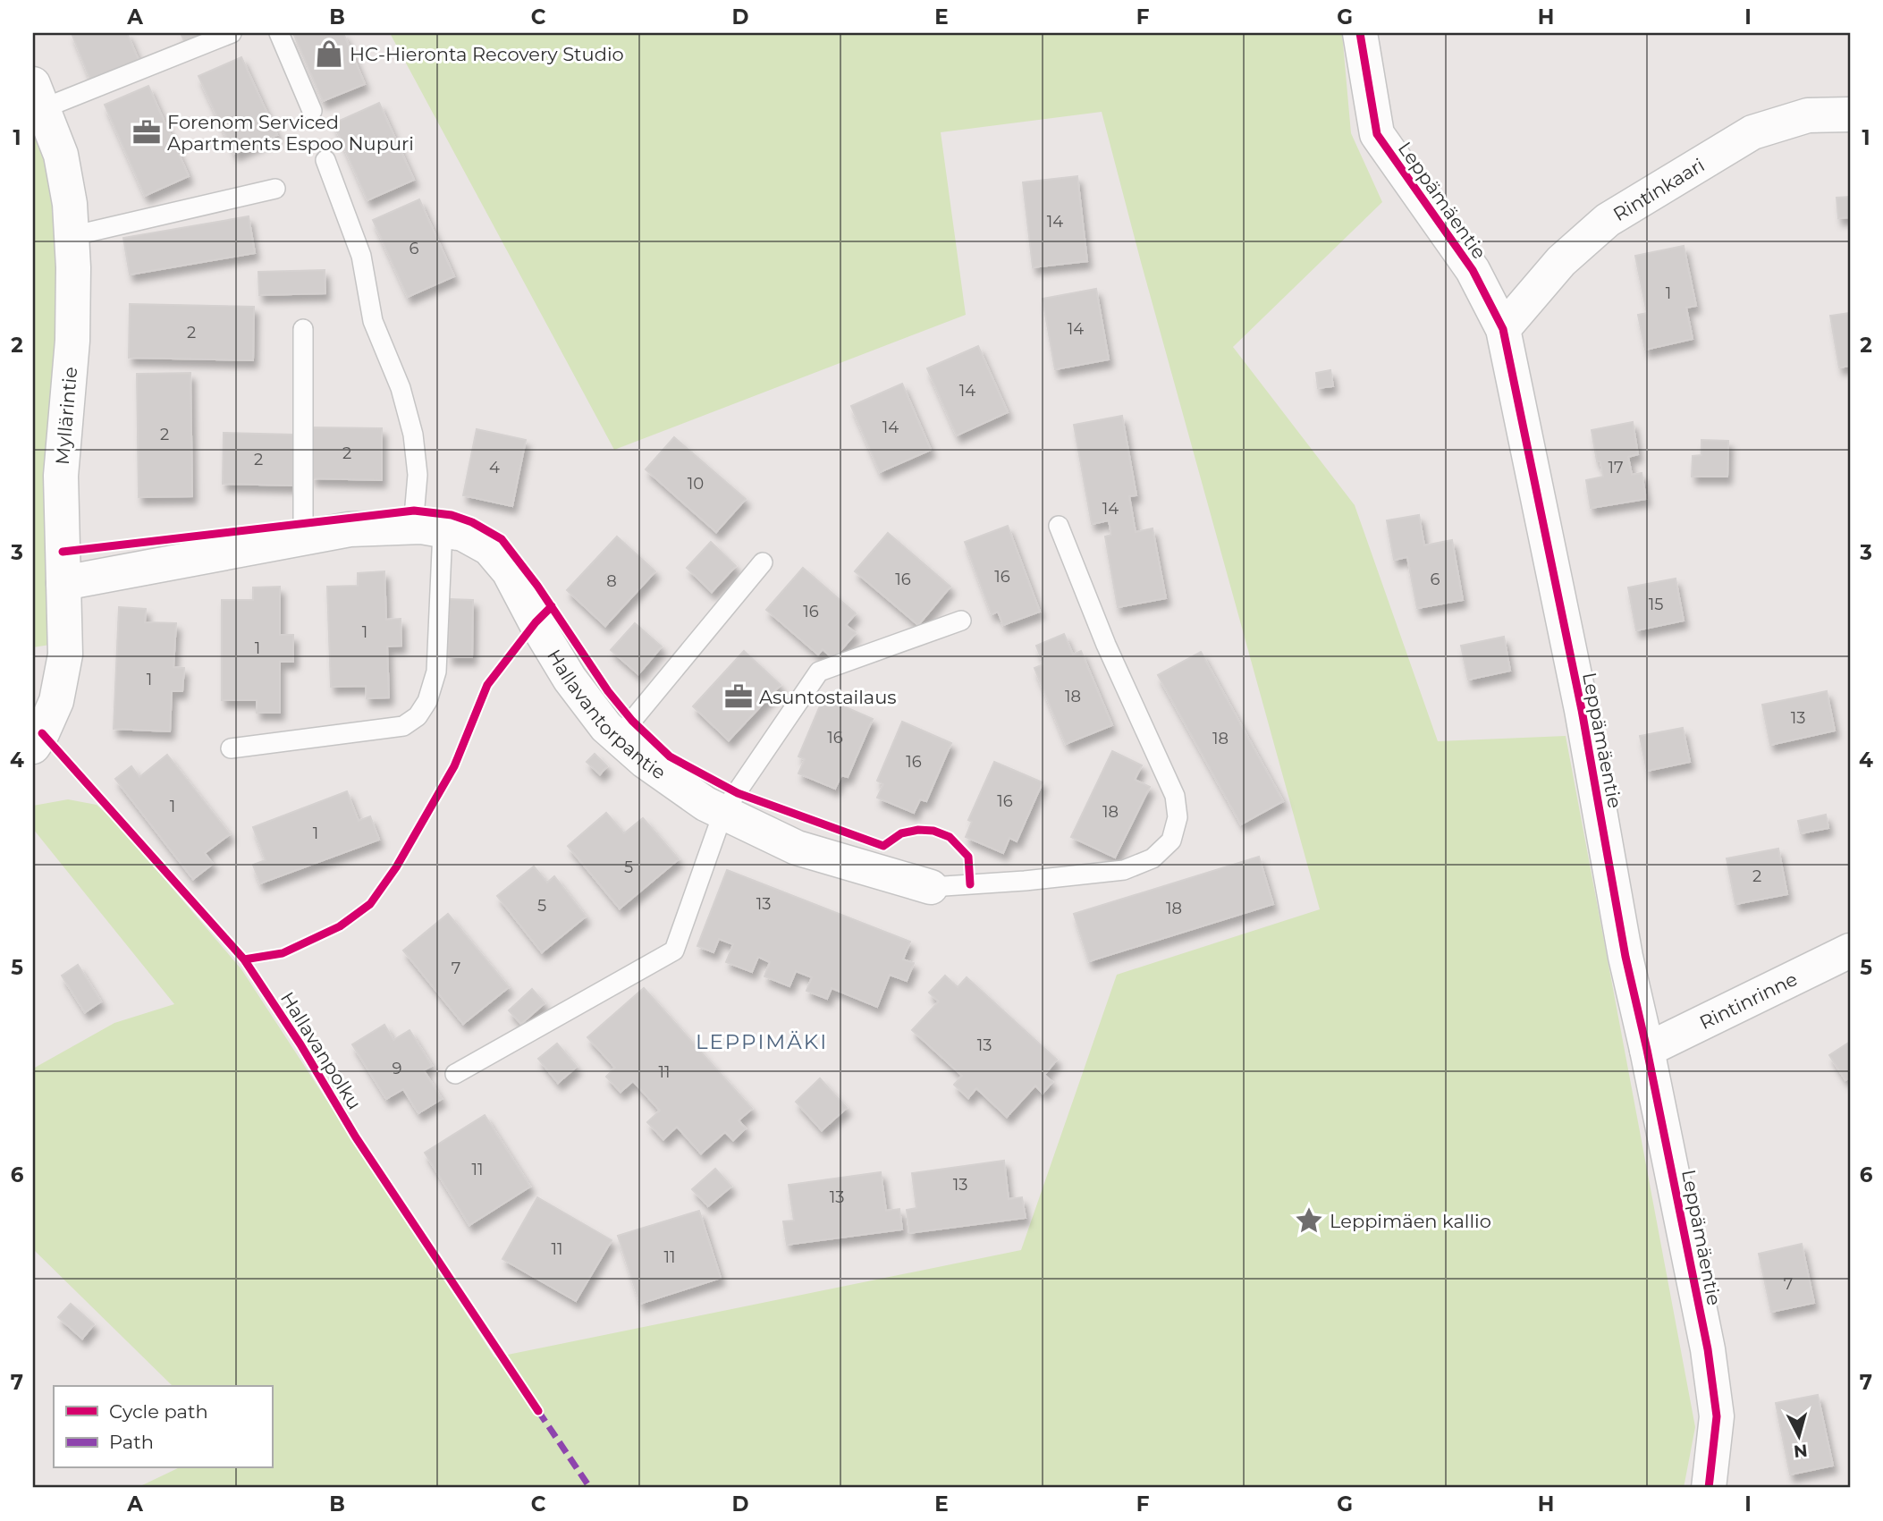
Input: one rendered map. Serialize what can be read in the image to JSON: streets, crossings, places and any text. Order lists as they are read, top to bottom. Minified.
{"streets":{"street":["Rintinkaari","Leppämäentie","Myllärintie","Hallavantorpantie","Rintinrinne"],"cycle path":["Hallavanpolku"]},"crossings":[["Rintinkaari","Leppämäentie"],["Leppämäentie","Rintinrinne"],["Myllärintie","Hallavantorpantie"]],"districts":["LEPPIMÄKI"],"places":{"shop":["HC-Hieronta Recovery Studio"],"office":["Forenom Serviced Apartments Espoo Nupuri","Asuntostailaus"],"place":["Leppimäen kallio"]},"house_numbers":["14","6","1","14","2","14","14","2","2","2","4","17","10","14","16","16","6","8","15","16","1","1","1","18","13","16","18","16","16","1","18","1","5","2","13","5","18","7","13","9","11","11","13","13","11","11","7"],"legend":["Cycle path","Path"],"north":"bottom","grid":{"columns":["A","B","C","D","E","F","G","H","I"],"rows":["1","2","3","4","5","6","7"]}}
